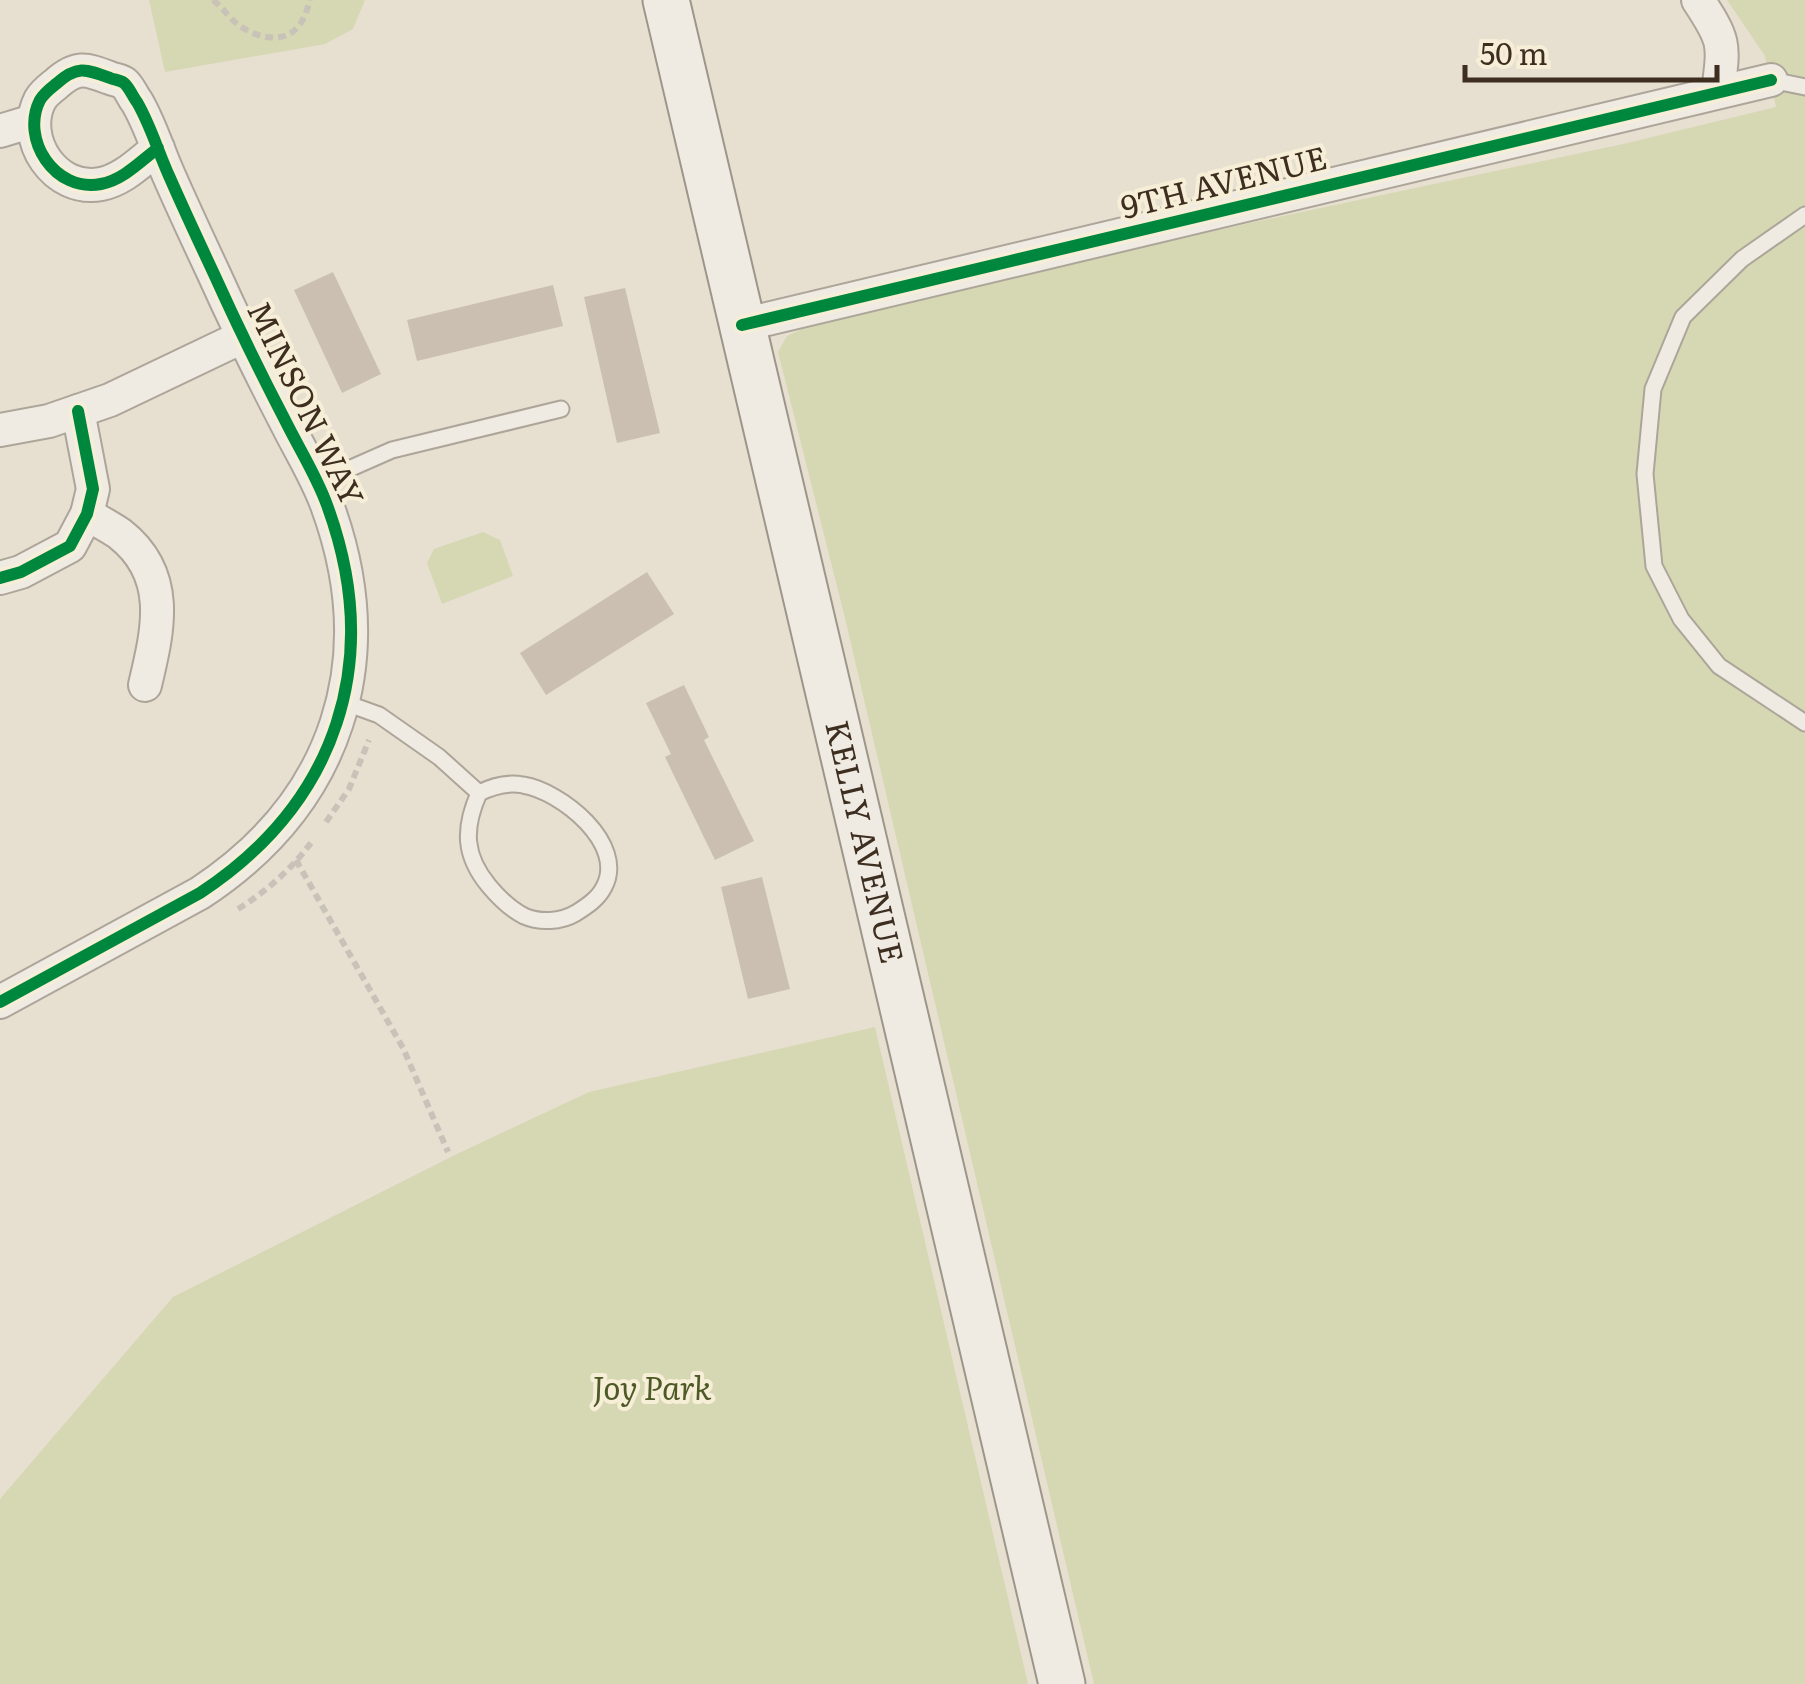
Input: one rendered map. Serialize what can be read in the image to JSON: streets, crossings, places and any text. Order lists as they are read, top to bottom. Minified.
{"streets":{"main road":["KELLY AVENUE"],"street":["9TH AVENUE","MINSON WAY"]},"crossings":[["9TH AVENUE","KELLY AVENUE"]],"parks":["Joy Park"],"scale_bar":"50 m"}
